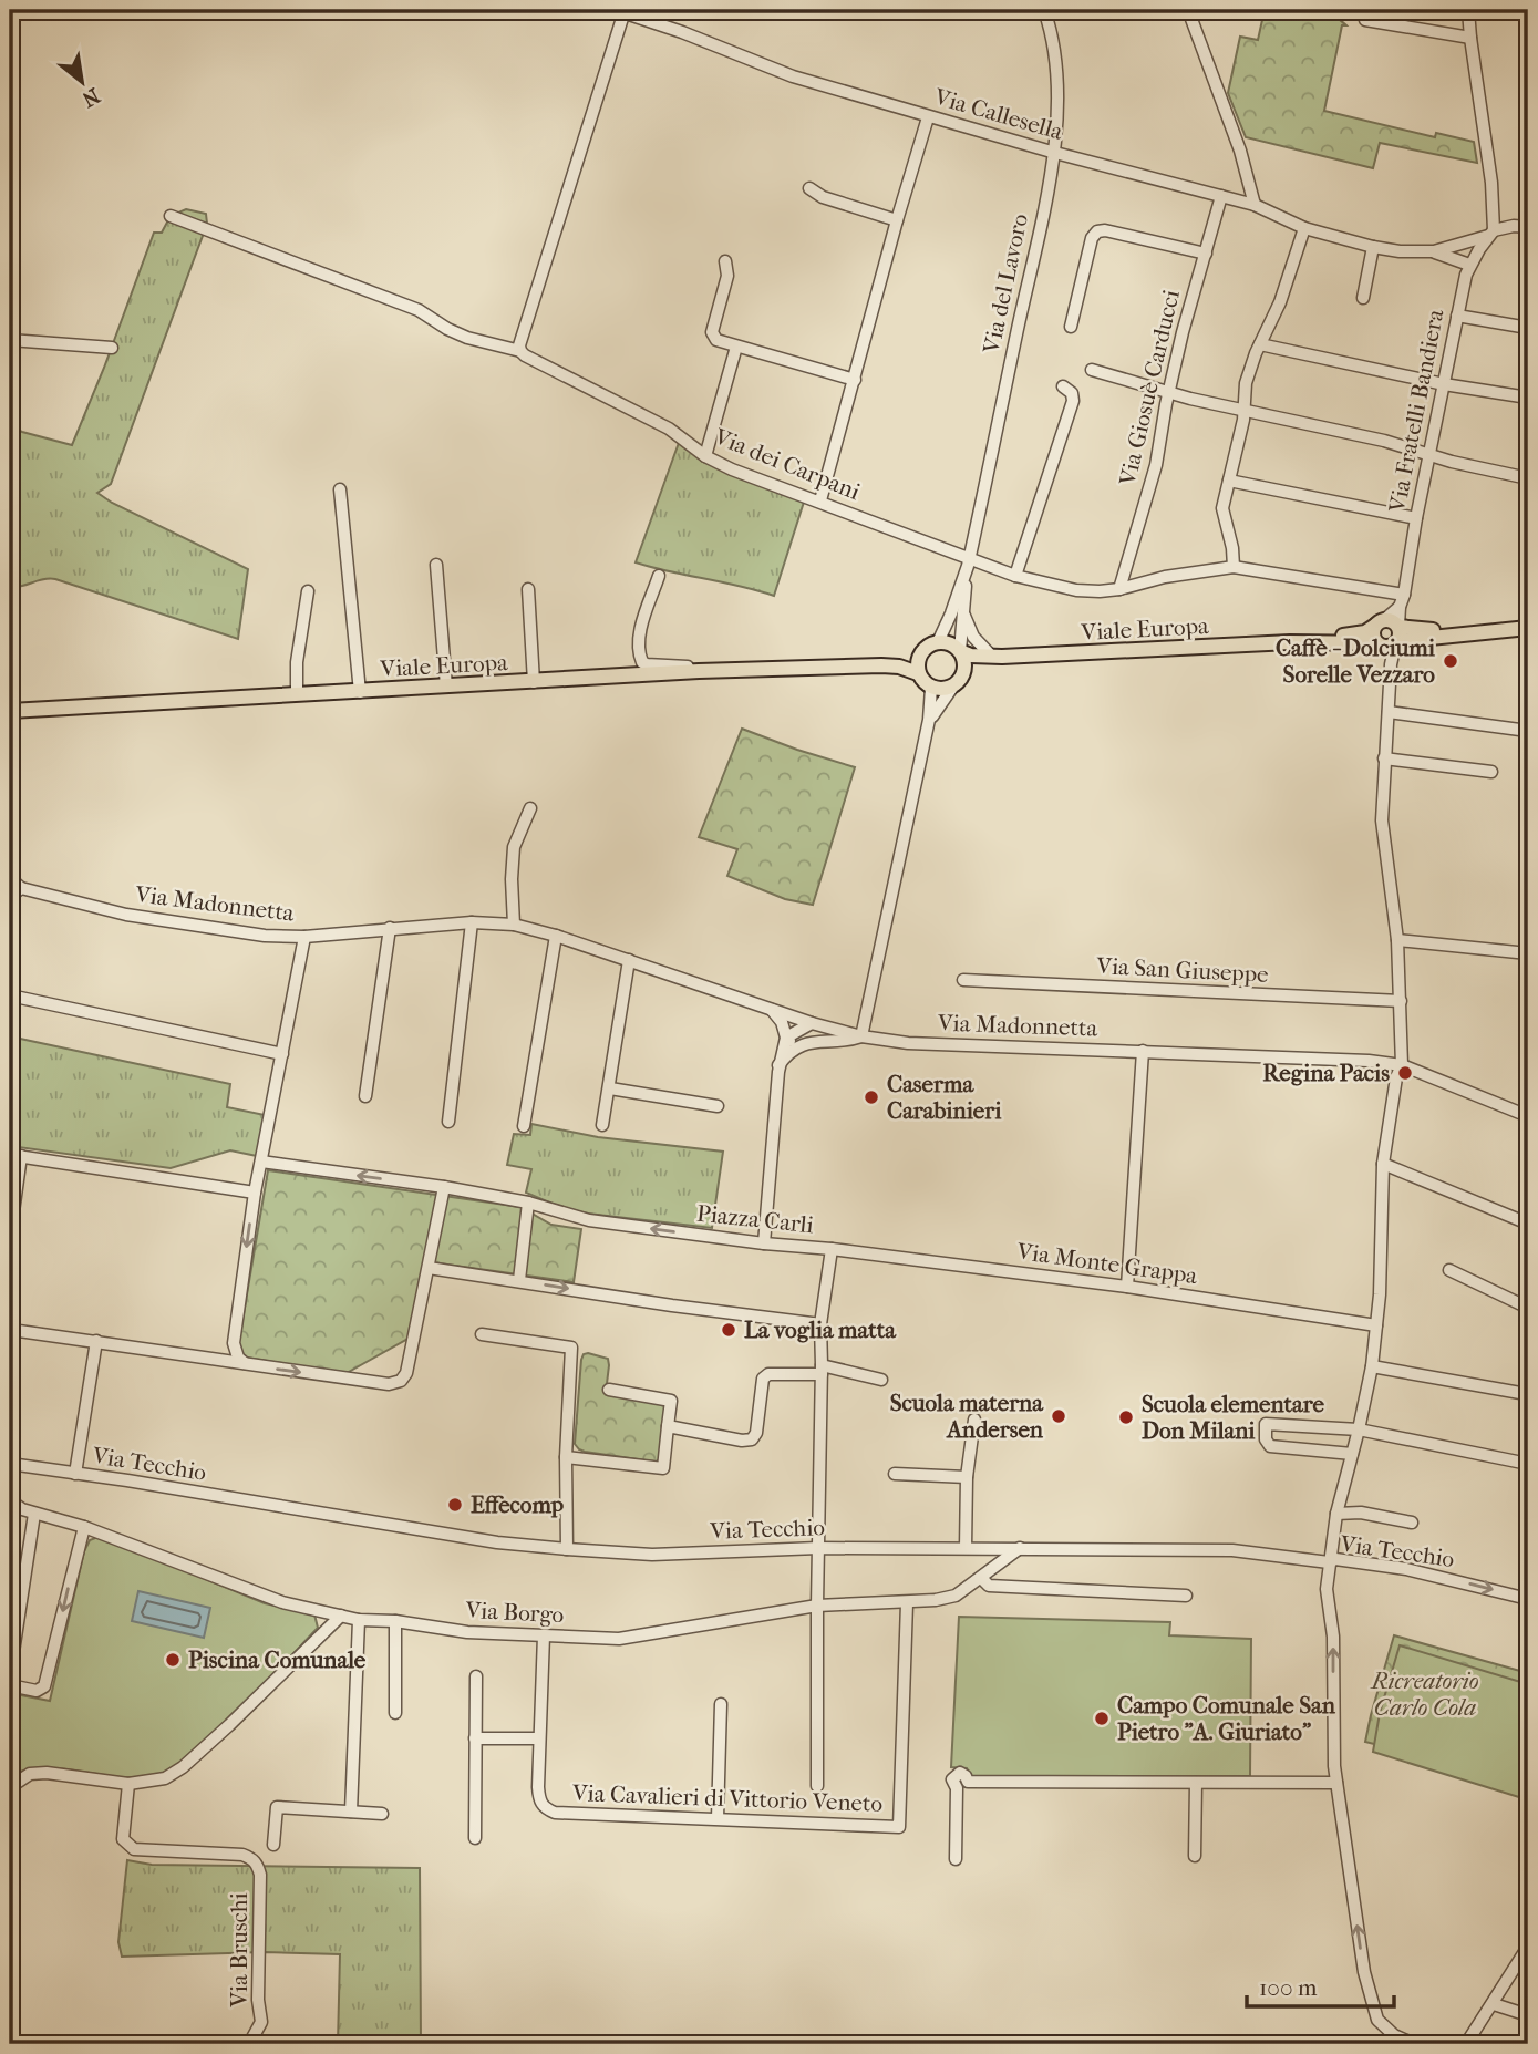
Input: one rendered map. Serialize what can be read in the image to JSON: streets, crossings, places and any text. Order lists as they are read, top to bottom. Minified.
{"streets":{"main road":["Viale Europa"],"street":["Via Callesella","Via del Lavoro","Via Giosuè Carducci","Via Fratelli Bandiera","Via dei Carpani","Via Madonnetta","Via San Giuseppe","Piazza Carli","Via Monte Grappa","Via Tecchio","Via Borgo","Via Cavalieri di Vittorio Veneto","Via Bruschi"]},"crossings":[["Via Callesella","Via del Lavoro"],["Via Callesella","Via Giosuè Carducci"],["Via Callesella","Via Fratelli Bandiera"],["Via del Lavoro","Via dei Carpani"],["Via del Lavoro","Viale Europa"],["Via Giosuè Carducci","Via dei Carpani"],["Via Fratelli Bandiera","Via dei Carpani"],["Via Fratelli Bandiera","Via Madonnetta"],["Via Fratelli Bandiera","Via San Giuseppe"],["Piazza Carli","Via Monte Grappa"],["Piazza Carli","Via Tecchio"],["Piazza Carli","Via Borgo"],["Via Tecchio","Via Borgo"],["Via Borgo","Via Cavalieri di Vittorio Veneto"]],"parks":["Ricreatorio Carlo Cola"],"places":["Caffè - Dolciumi Sorelle Vezzaro","Regina Pacis","Caserma Carabinieri","La voglia matta","Scuola materna Andersen","Scuola elementare Don Milani","Effecomp","Piscina Comunale","Campo Comunale San Pietro \"A. Giuriato\""],"scale_bar":"100 m","north":"bottom right"}
